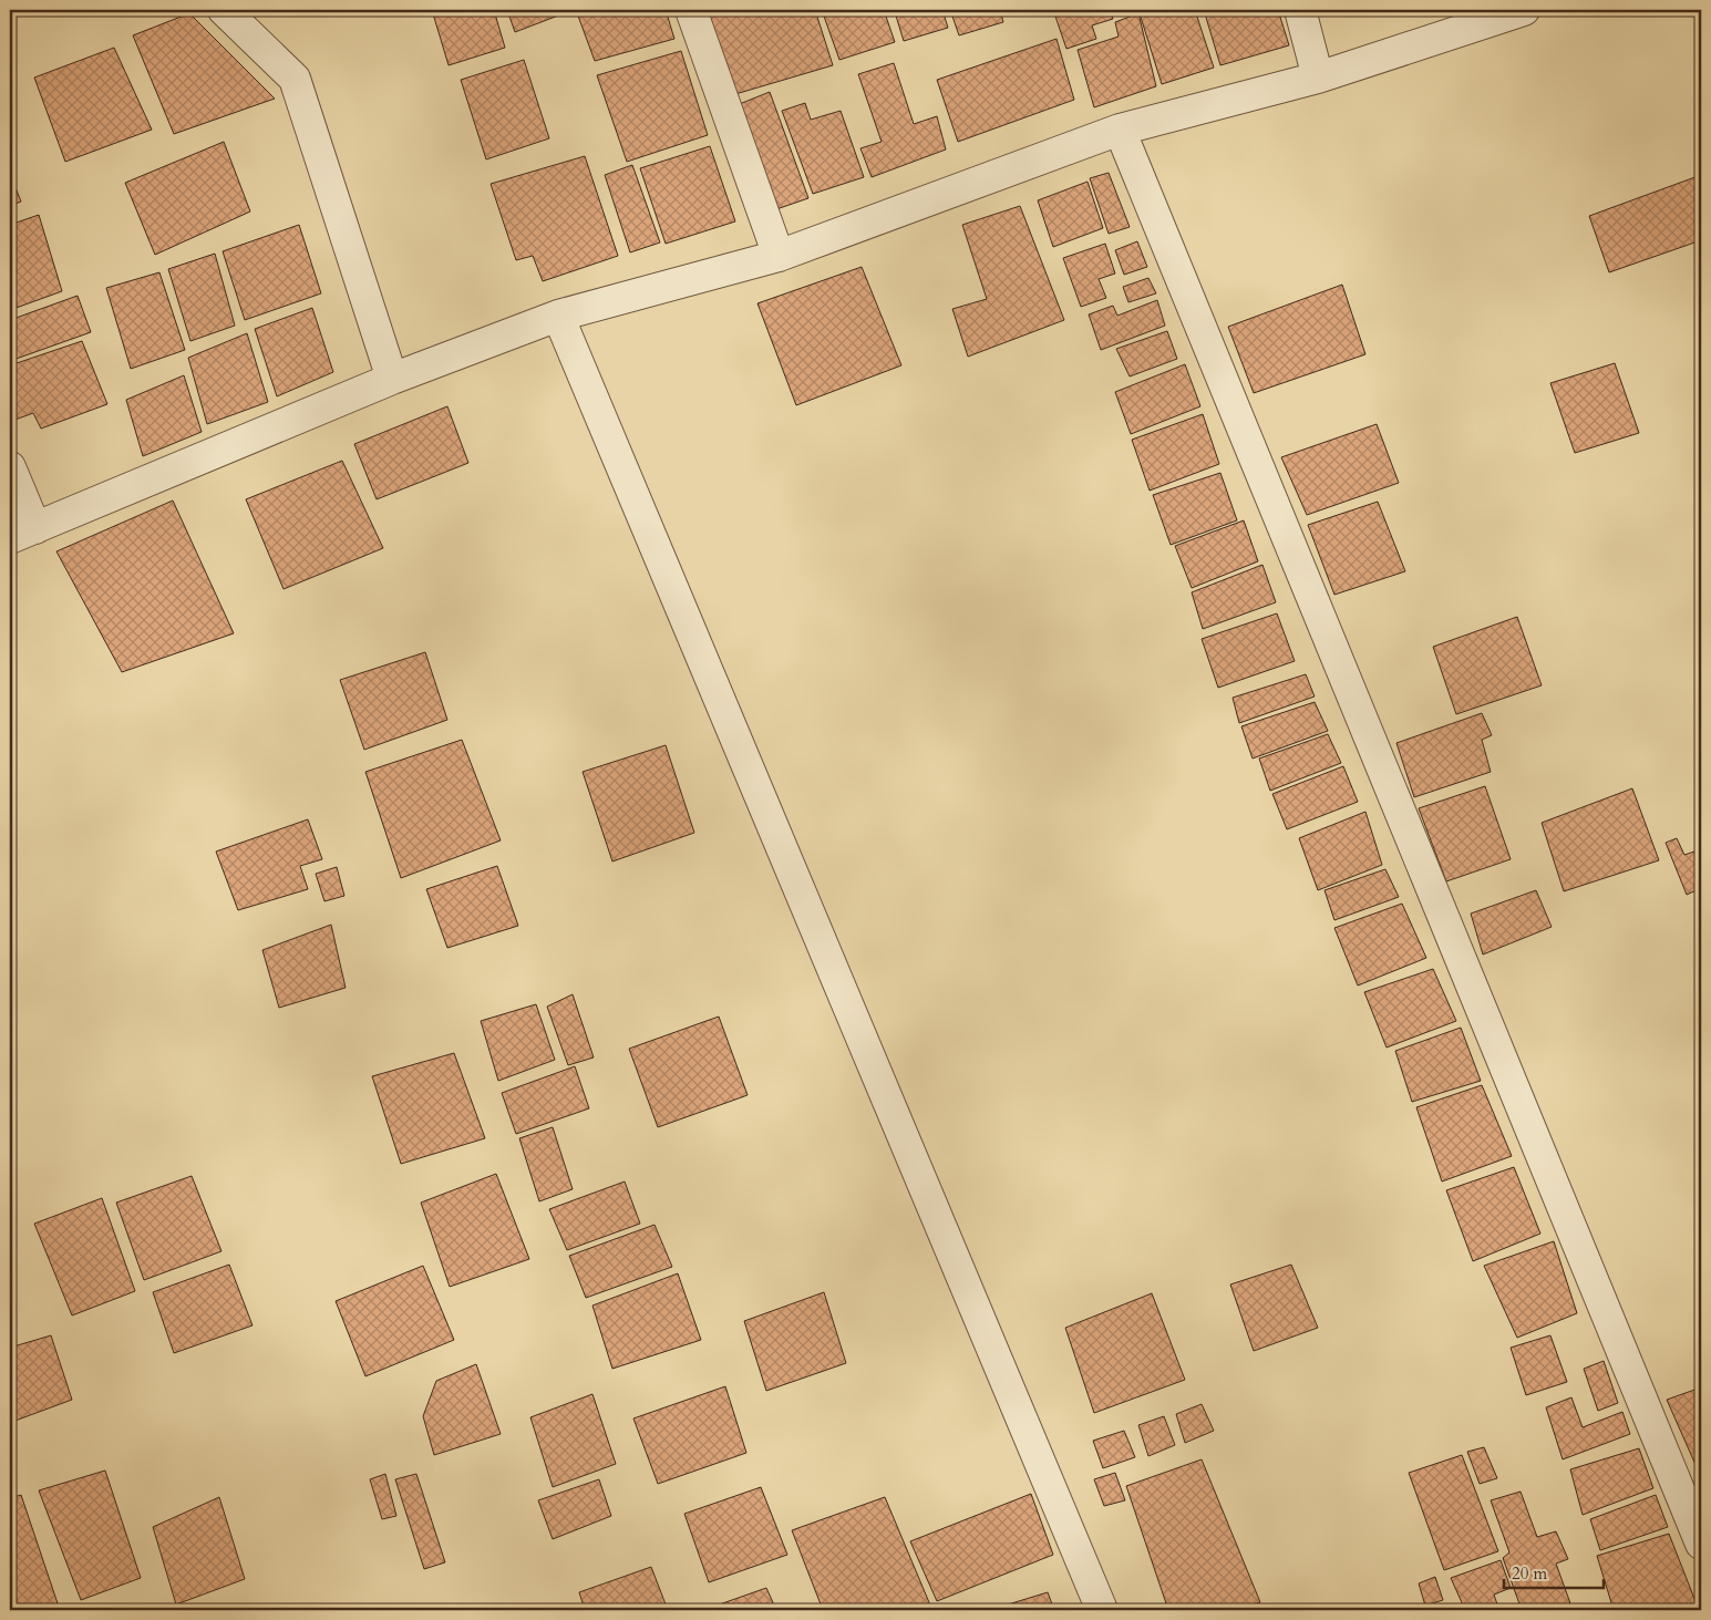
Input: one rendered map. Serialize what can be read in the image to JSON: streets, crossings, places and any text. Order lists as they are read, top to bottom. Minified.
{"scale_bar":"20 m"}
